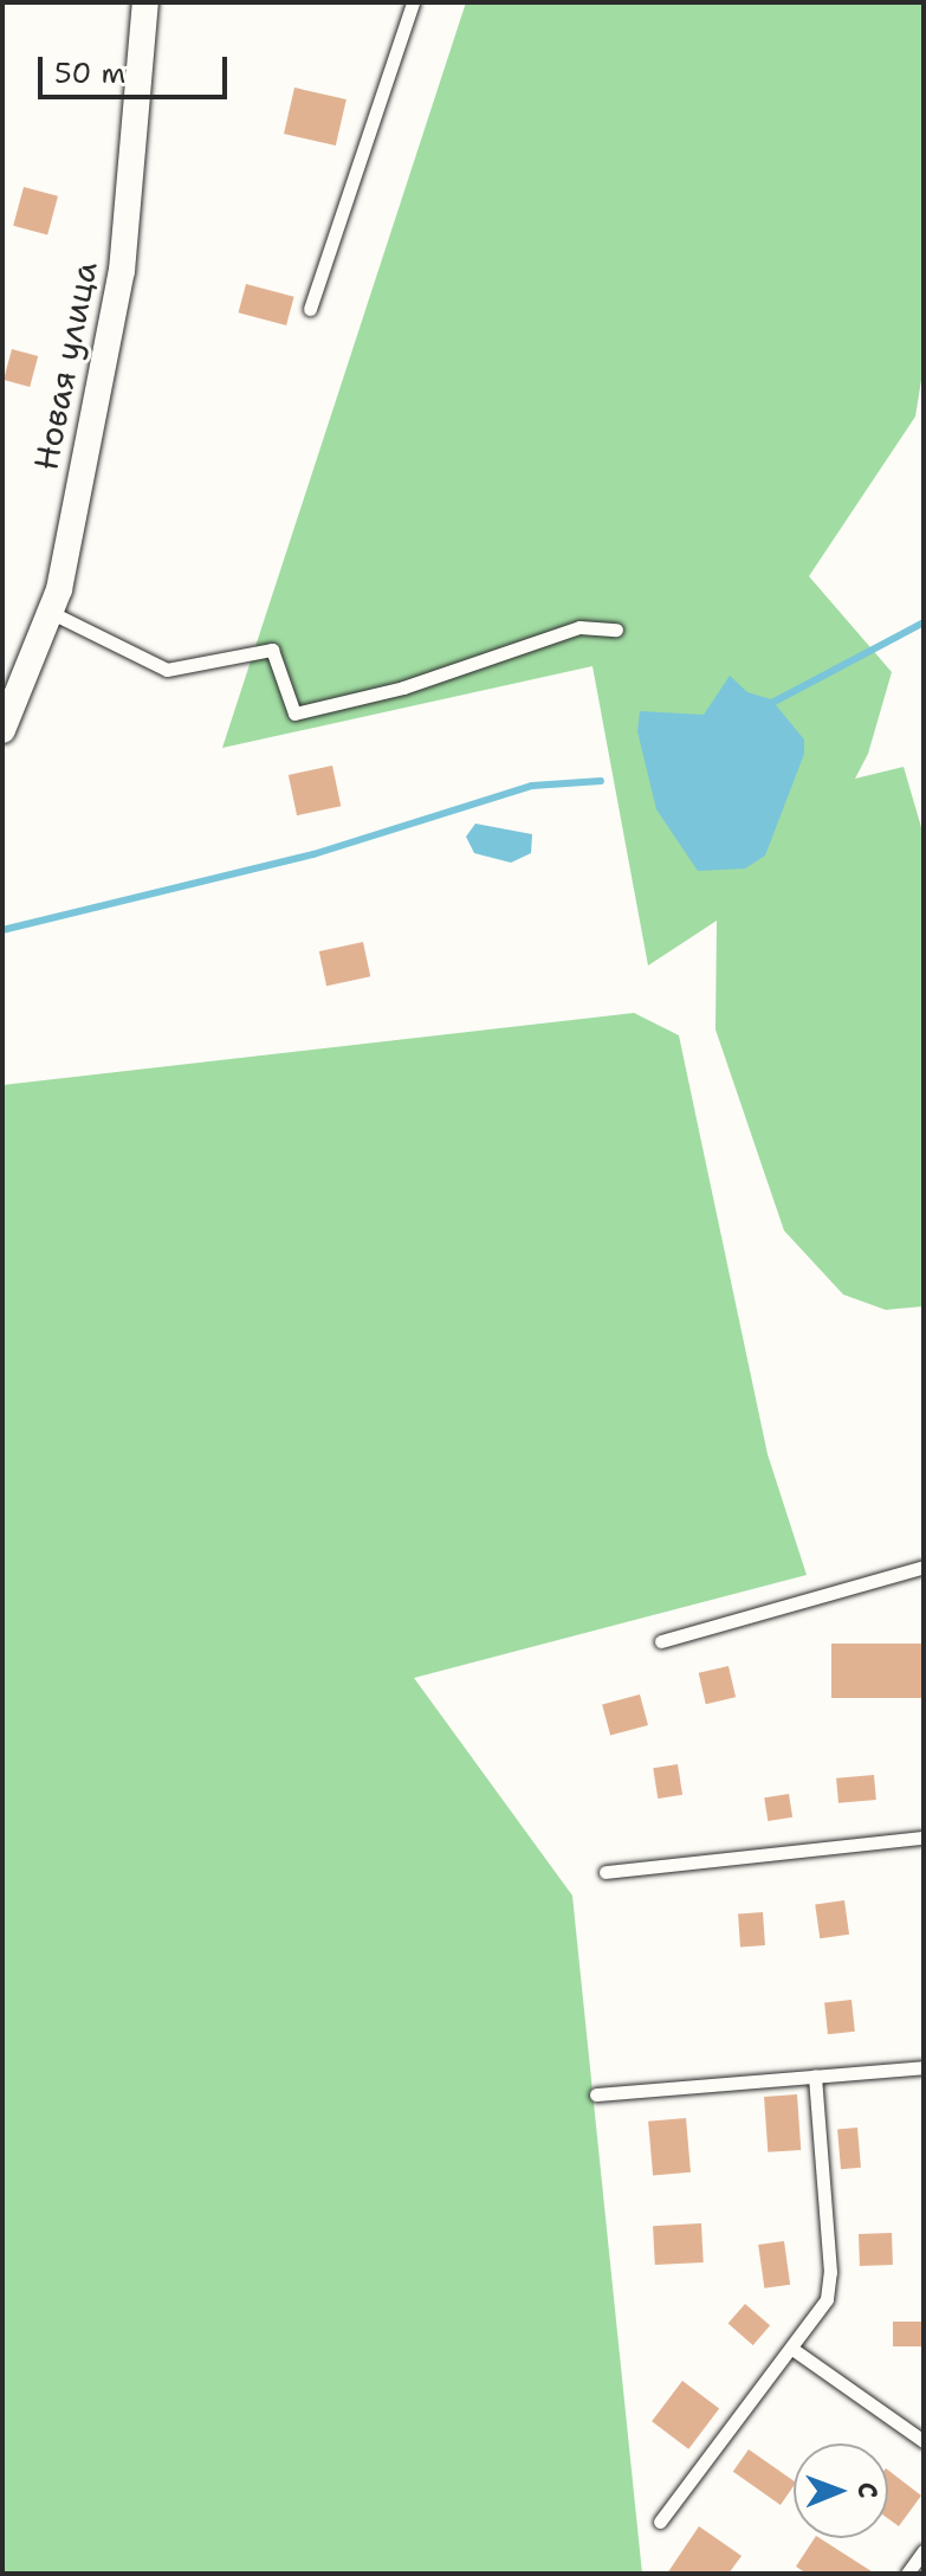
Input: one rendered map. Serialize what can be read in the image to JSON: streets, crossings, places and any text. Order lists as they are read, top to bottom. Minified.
{"streets":{"street":["Новая улица"]},"scale_bar":"50 m","north":"right"}
